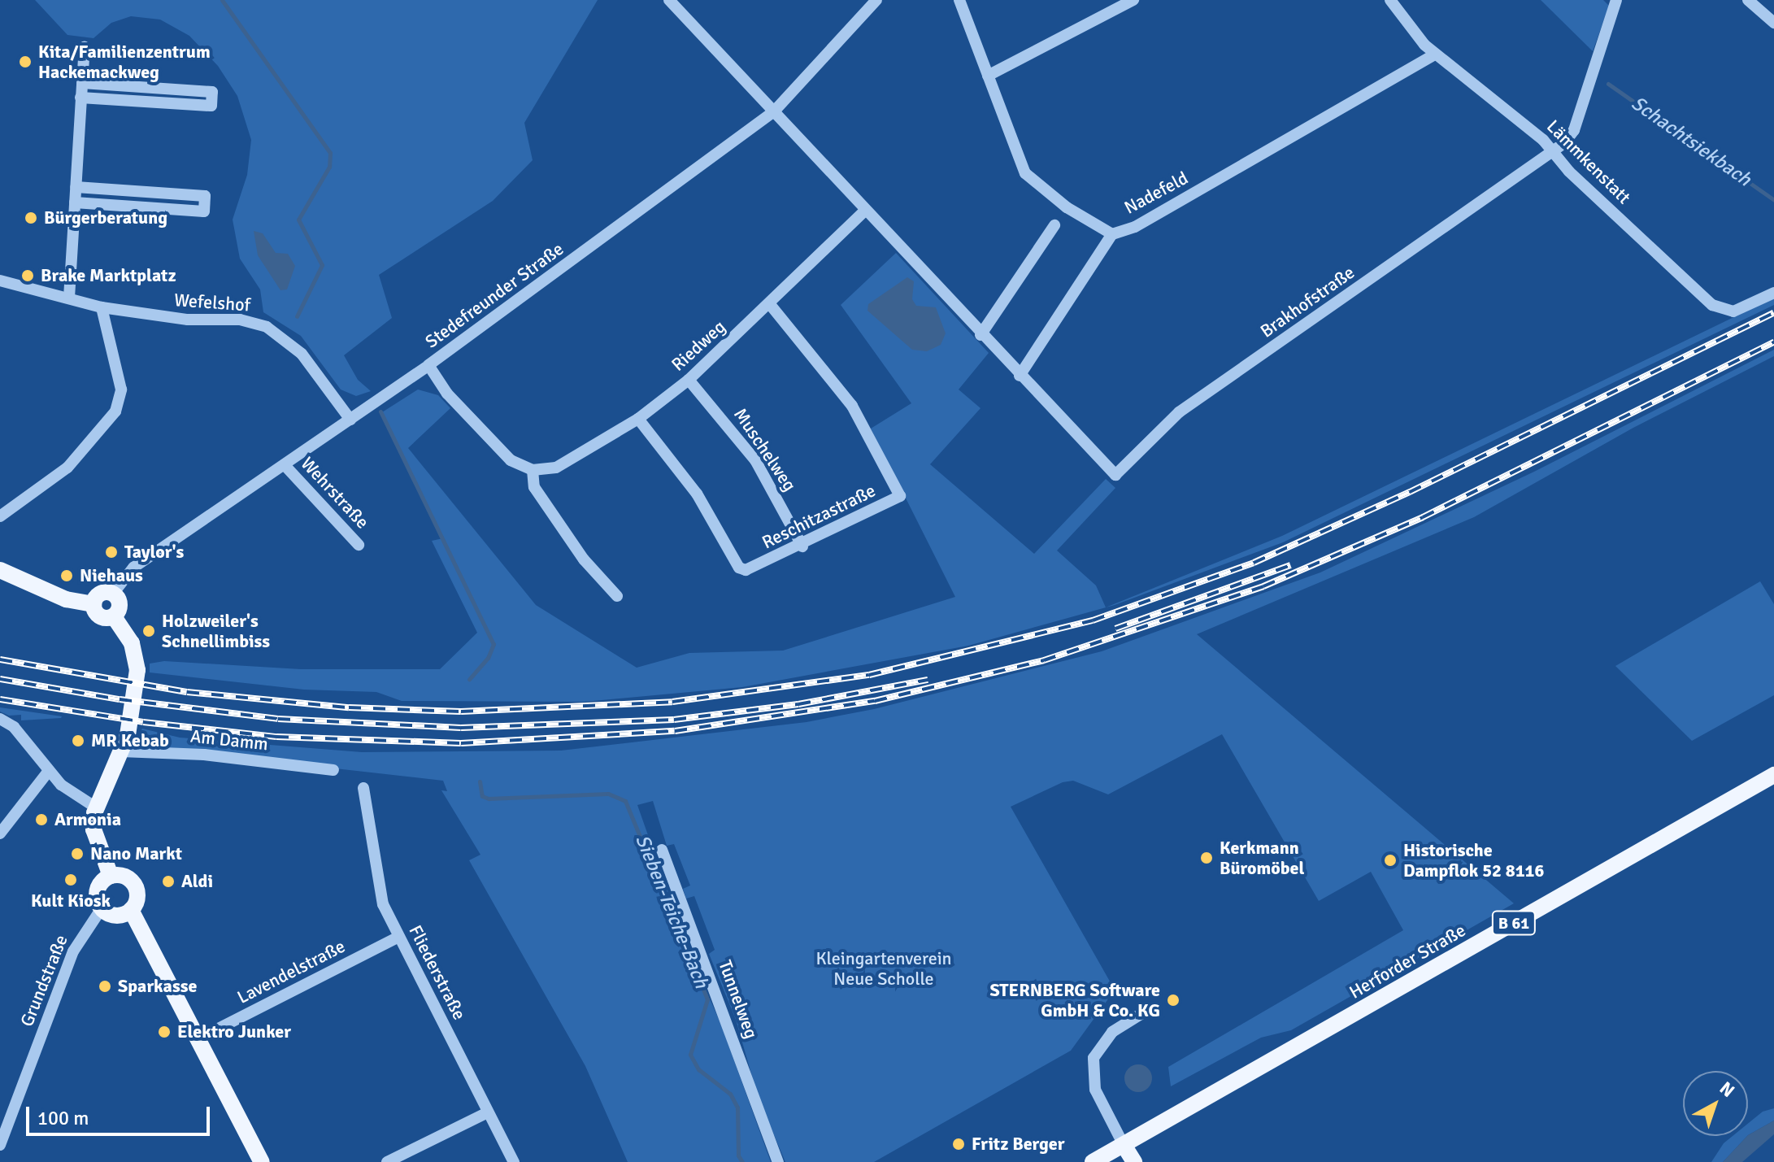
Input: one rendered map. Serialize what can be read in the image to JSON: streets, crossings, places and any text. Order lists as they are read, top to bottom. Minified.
{"streets":{"main road":["B 61","Herforder Straße"],"street":["Lämmkenstatt","Nadefeld","Stedefreunder Straße","Brakhofstraße","Wefelshof","Riedweg","Muschelweg","Wehrstraße","Reschitzastraße","Am Damm","Lavendelstraße","Fliederstraße","Grundstraße","Tunnelweg"]},"crossings":[["Lämmkenstatt","Nadefeld"],["Lämmkenstatt","Brakhofstraße"],["Stedefreunder Straße","Brakhofstraße"],["Stedefreunder Straße","Wefelshof"],["Stedefreunder Straße","Wehrstraße"],["Brakhofstraße","Riedweg"],["Riedweg","Muschelweg"],["Riedweg","Reschitzastraße"],["Muschelweg","Reschitzastraße"],["Lavendelstraße","Fliederstraße"]],"water":["Schachtsiekbach","Sieben-Teiche-Bach"],"parks":["Kleingartenverein Neue Scholle"],"places":["Kita/Familienzentrum Hackemackweg","Bürgerberatung","Brake Marktplatz","Taylor's","Niehaus","Holzweiler's Schnellimbiss","MR Kebab","Armonia","Nano Markt","Kerkmann Büromöbel","Historische Dampflok 52 8116","Kult Kiosk","Aldi","Sparkasse","STERNBERG Software GmbH & Co. KG","Elektro Junker","Fritz Berger"],"scale_bar":"100 m","north":"top right"}
